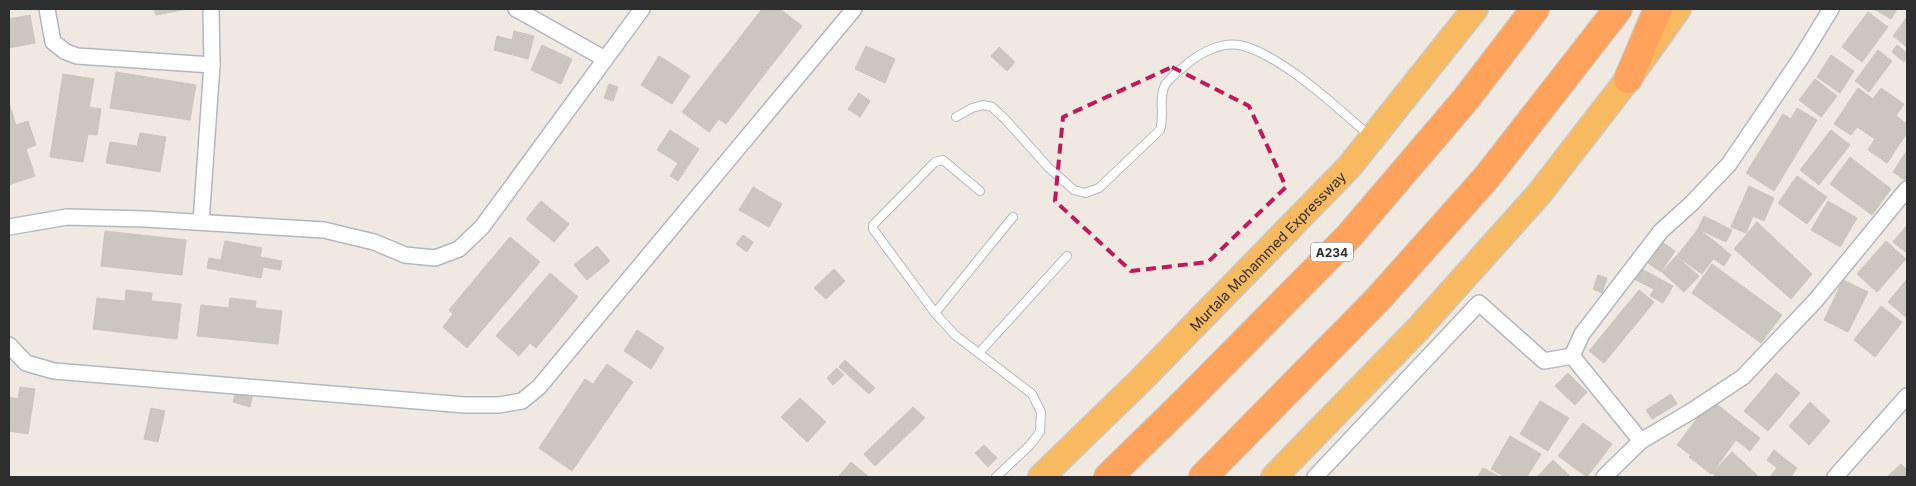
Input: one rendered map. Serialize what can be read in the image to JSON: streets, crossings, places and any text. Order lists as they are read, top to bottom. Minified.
{"streets":{"highway":["Murtala Mohammed Expressway","A234"]}}
